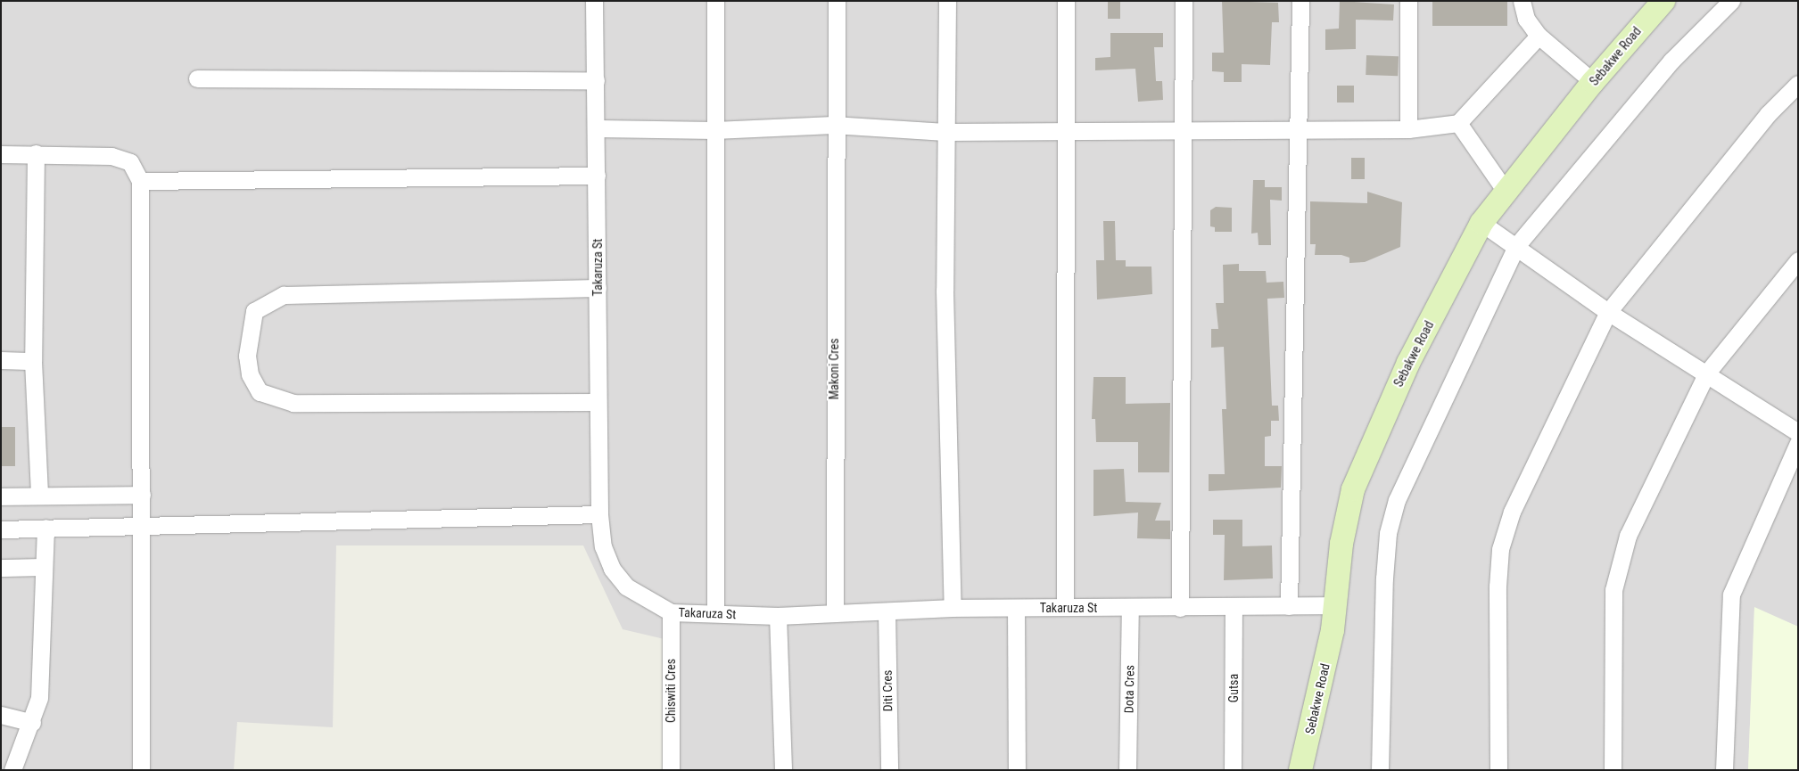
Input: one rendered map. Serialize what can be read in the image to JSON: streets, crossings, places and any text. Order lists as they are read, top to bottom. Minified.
{"streets":{"street":["Sebakwe Road","Takaruza St","Makoni Cres","Gutsa","Dota Cres","Chiswiti Cres","Diti Cres"]},"crossings":[["Sebakwe Road","Takaruza St"],["Takaruza St","Makoni Cres"],["Takaruza St","Gutsa"],["Takaruza St","Dota Cres"],["Takaruza St","Chiswiti Cres"],["Takaruza St","Diti Cres"]]}
